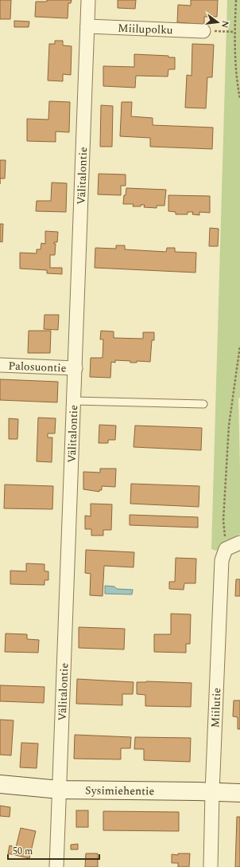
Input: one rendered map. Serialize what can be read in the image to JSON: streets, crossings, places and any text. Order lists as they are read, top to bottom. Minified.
{"streets":{"street":["Miilupolku","Välitalontie","Palosuontie","Miilutie","Sysimiehentie"]},"crossings":[["Miilupolku","Välitalontie"],["Välitalontie","Palosuontie"],["Välitalontie","Sysimiehentie"],["Miilutie","Sysimiehentie"]],"scale_bar":"50 m","north":"right"}
